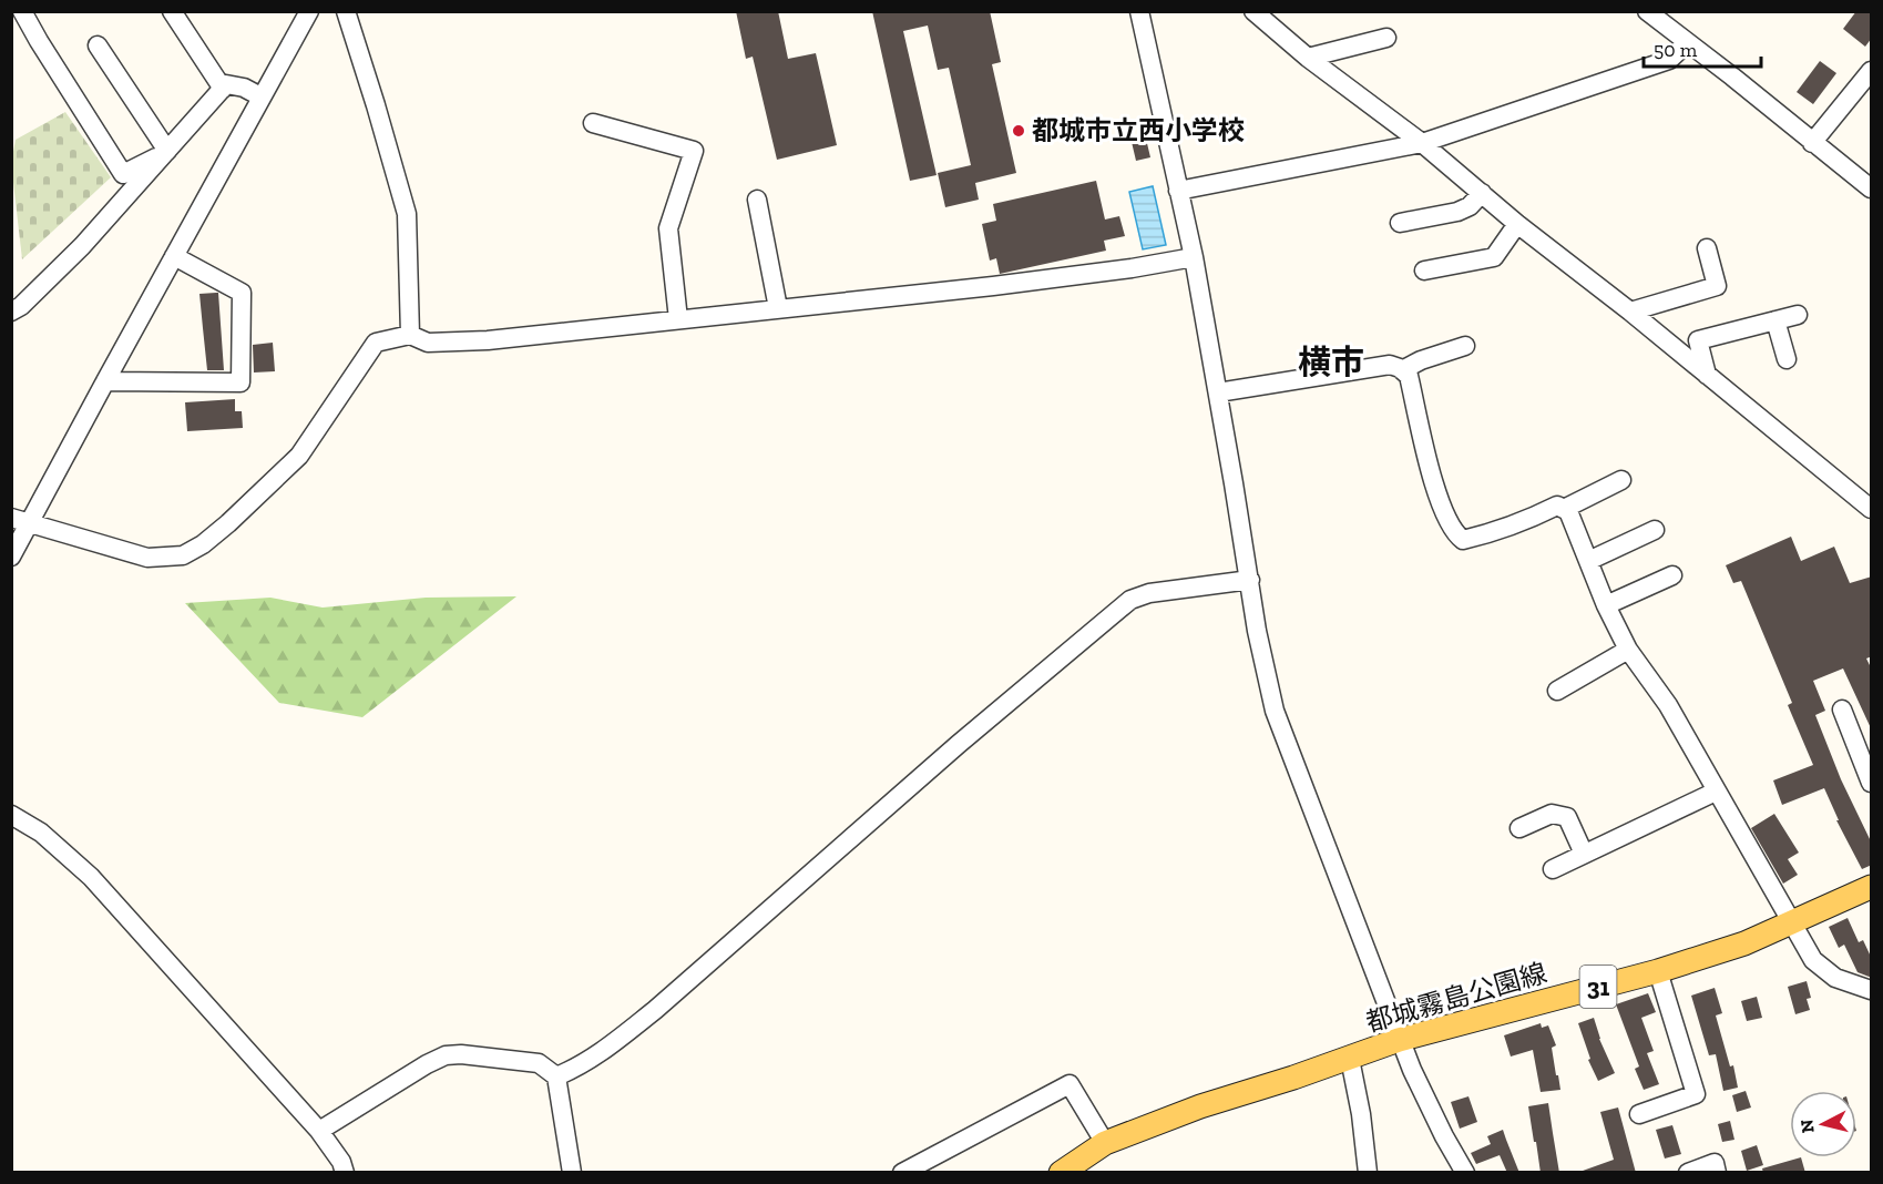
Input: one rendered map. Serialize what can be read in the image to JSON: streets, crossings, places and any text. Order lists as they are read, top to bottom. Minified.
{"streets":{"main road":["31","都城霧島公園線"]},"districts":["横市"],"places":["都城市立西小学校"],"scale_bar":"50 m","north":"left"}
